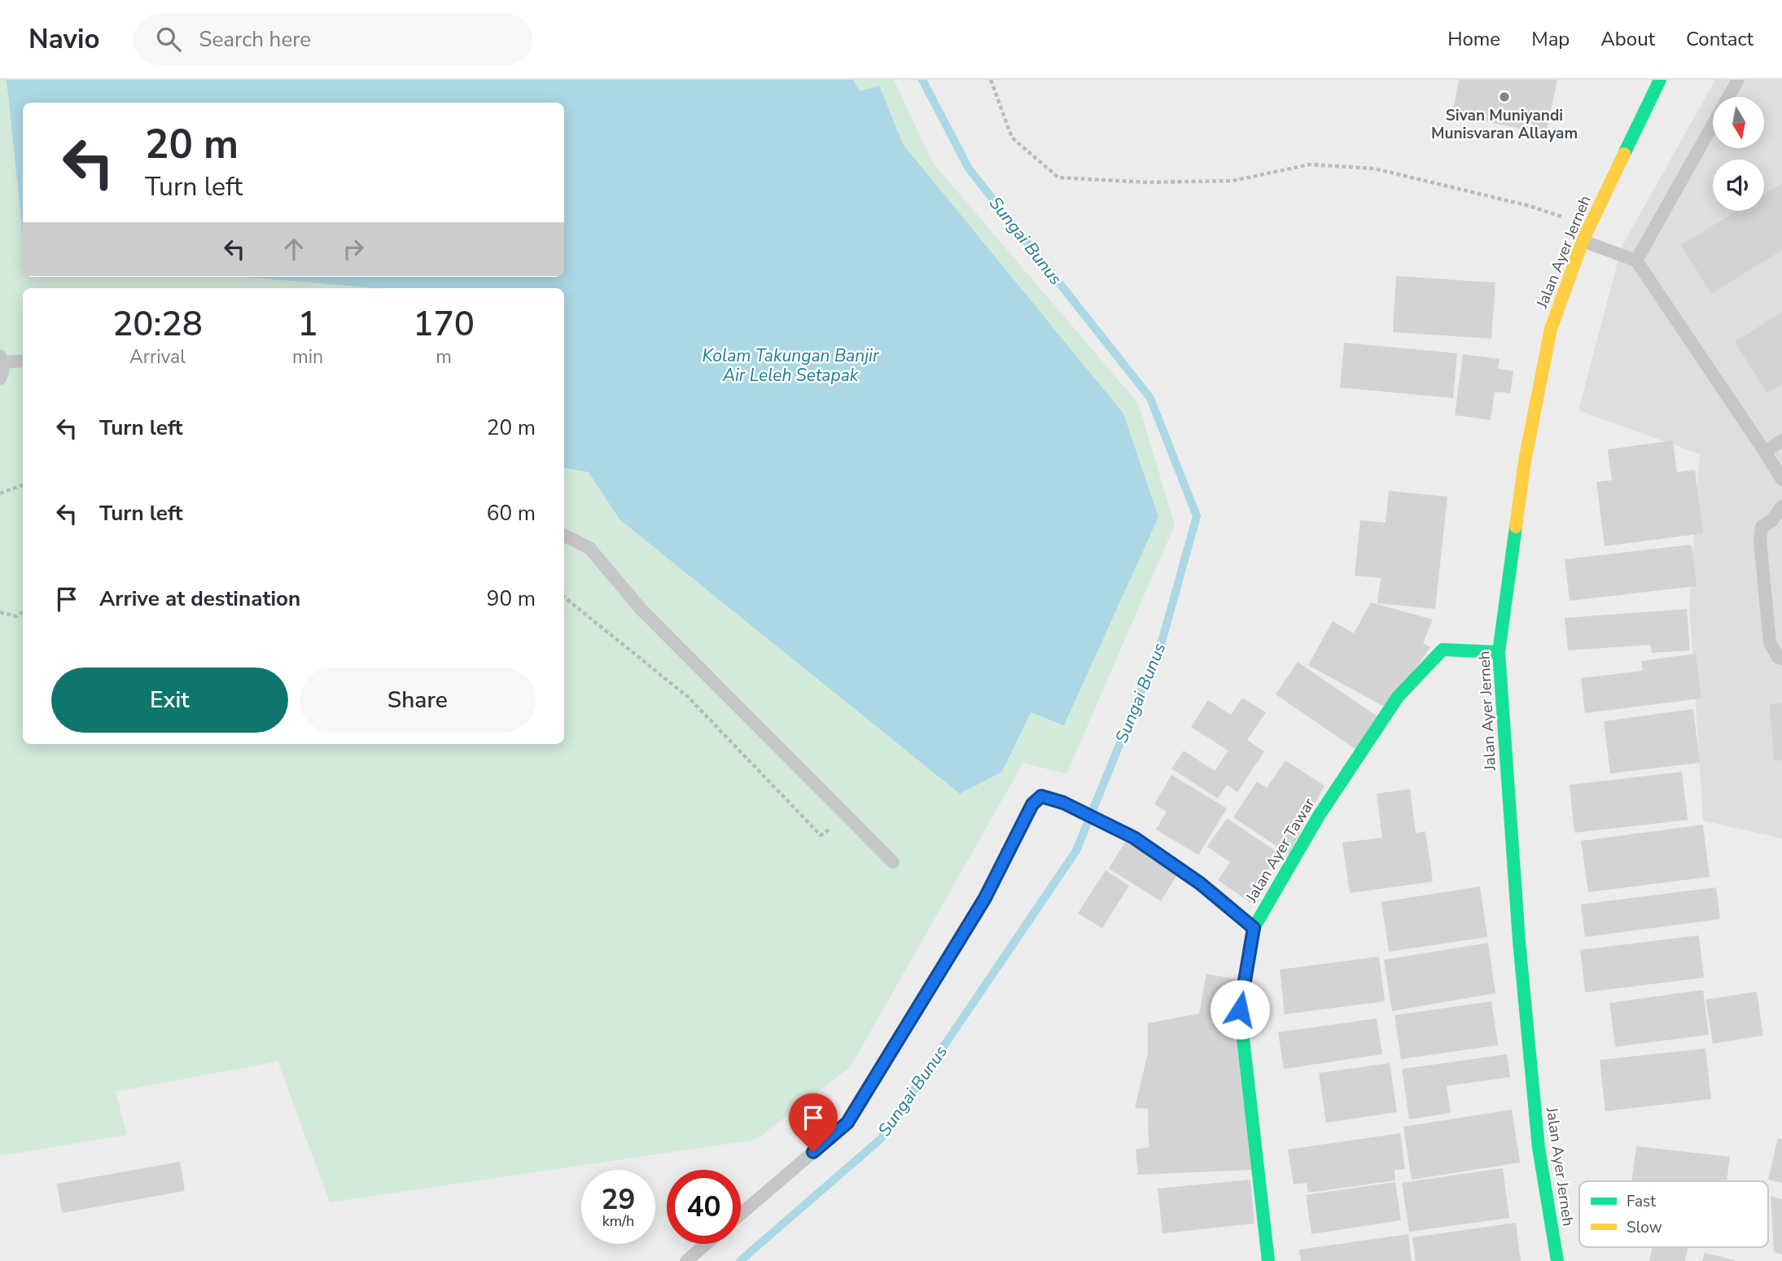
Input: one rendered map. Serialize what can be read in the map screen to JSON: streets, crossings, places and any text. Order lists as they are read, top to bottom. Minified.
{"streets":{"main road":["Jalan Ayer Jerneh","Jalan Ayer Tawar"]},"crossings":[["Jalan Ayer Jerneh","Jalan Ayer Tawar"]],"water":["Sungai Bunus","Kolam Takungan Banjir Air Leleh Setapak"],"places":["Sivan Muniyandi Munisvaran Allayam"],"legend":["Fast","Slow"],"north":"bottom","page":{"header":"Navio","search":"Search here","nav":["Home","Map","About","Contact"],"turn":["20 m","Turn left"],"eta":["20:28","Arrival","1","min","170","m"],"list":[{"name":"Turn left","value":"20 m"},{"name":"Turn left","value":"60 m"},{"name":"Arrive at destination","value":"90 m"}],"buttons":["Exit","Share"],"speed":"29 km/h","limit":"40"}}
